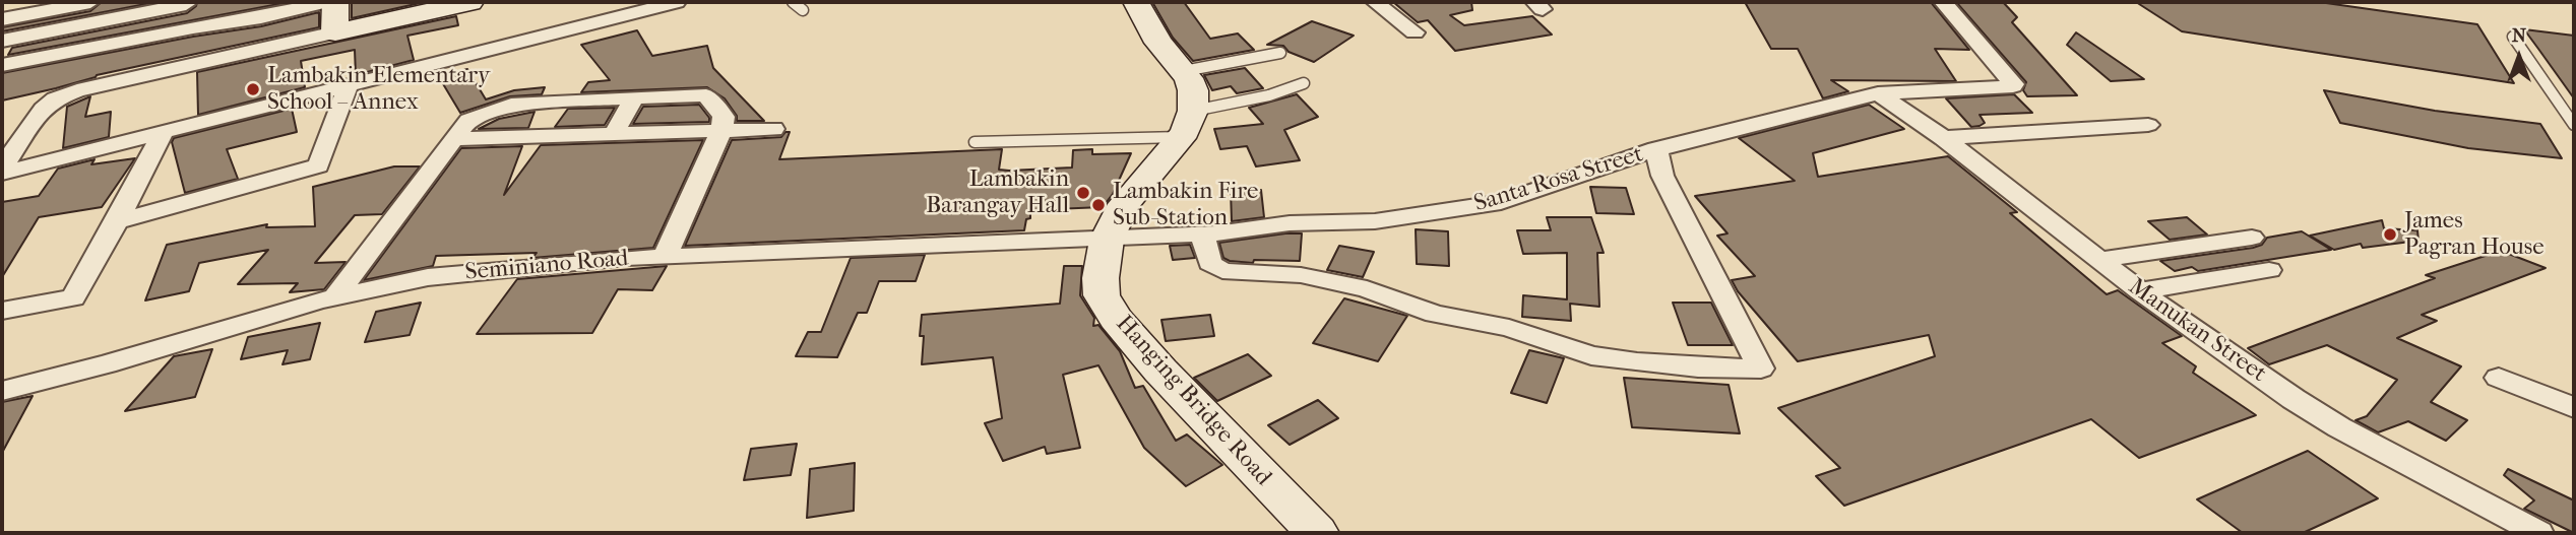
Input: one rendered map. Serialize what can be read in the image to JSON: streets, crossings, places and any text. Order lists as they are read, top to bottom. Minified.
{"streets":{"street":["Santa Rosa Street","Seminiano Road","Manukan Street","Hanging Bridge Road"]},"crossings":[["Santa Rosa Street","Seminiano Road"],["Santa Rosa Street","Manukan Street"],["Santa Rosa Street","Hanging Bridge Road"],["Seminiano Road","Hanging Bridge Road"]],"places":["Lambakin Elementary School – Annex","Lambakin Barangay Hall","Lambakin Fire Sub-Station","James Pagran House"],"north":"top"}
